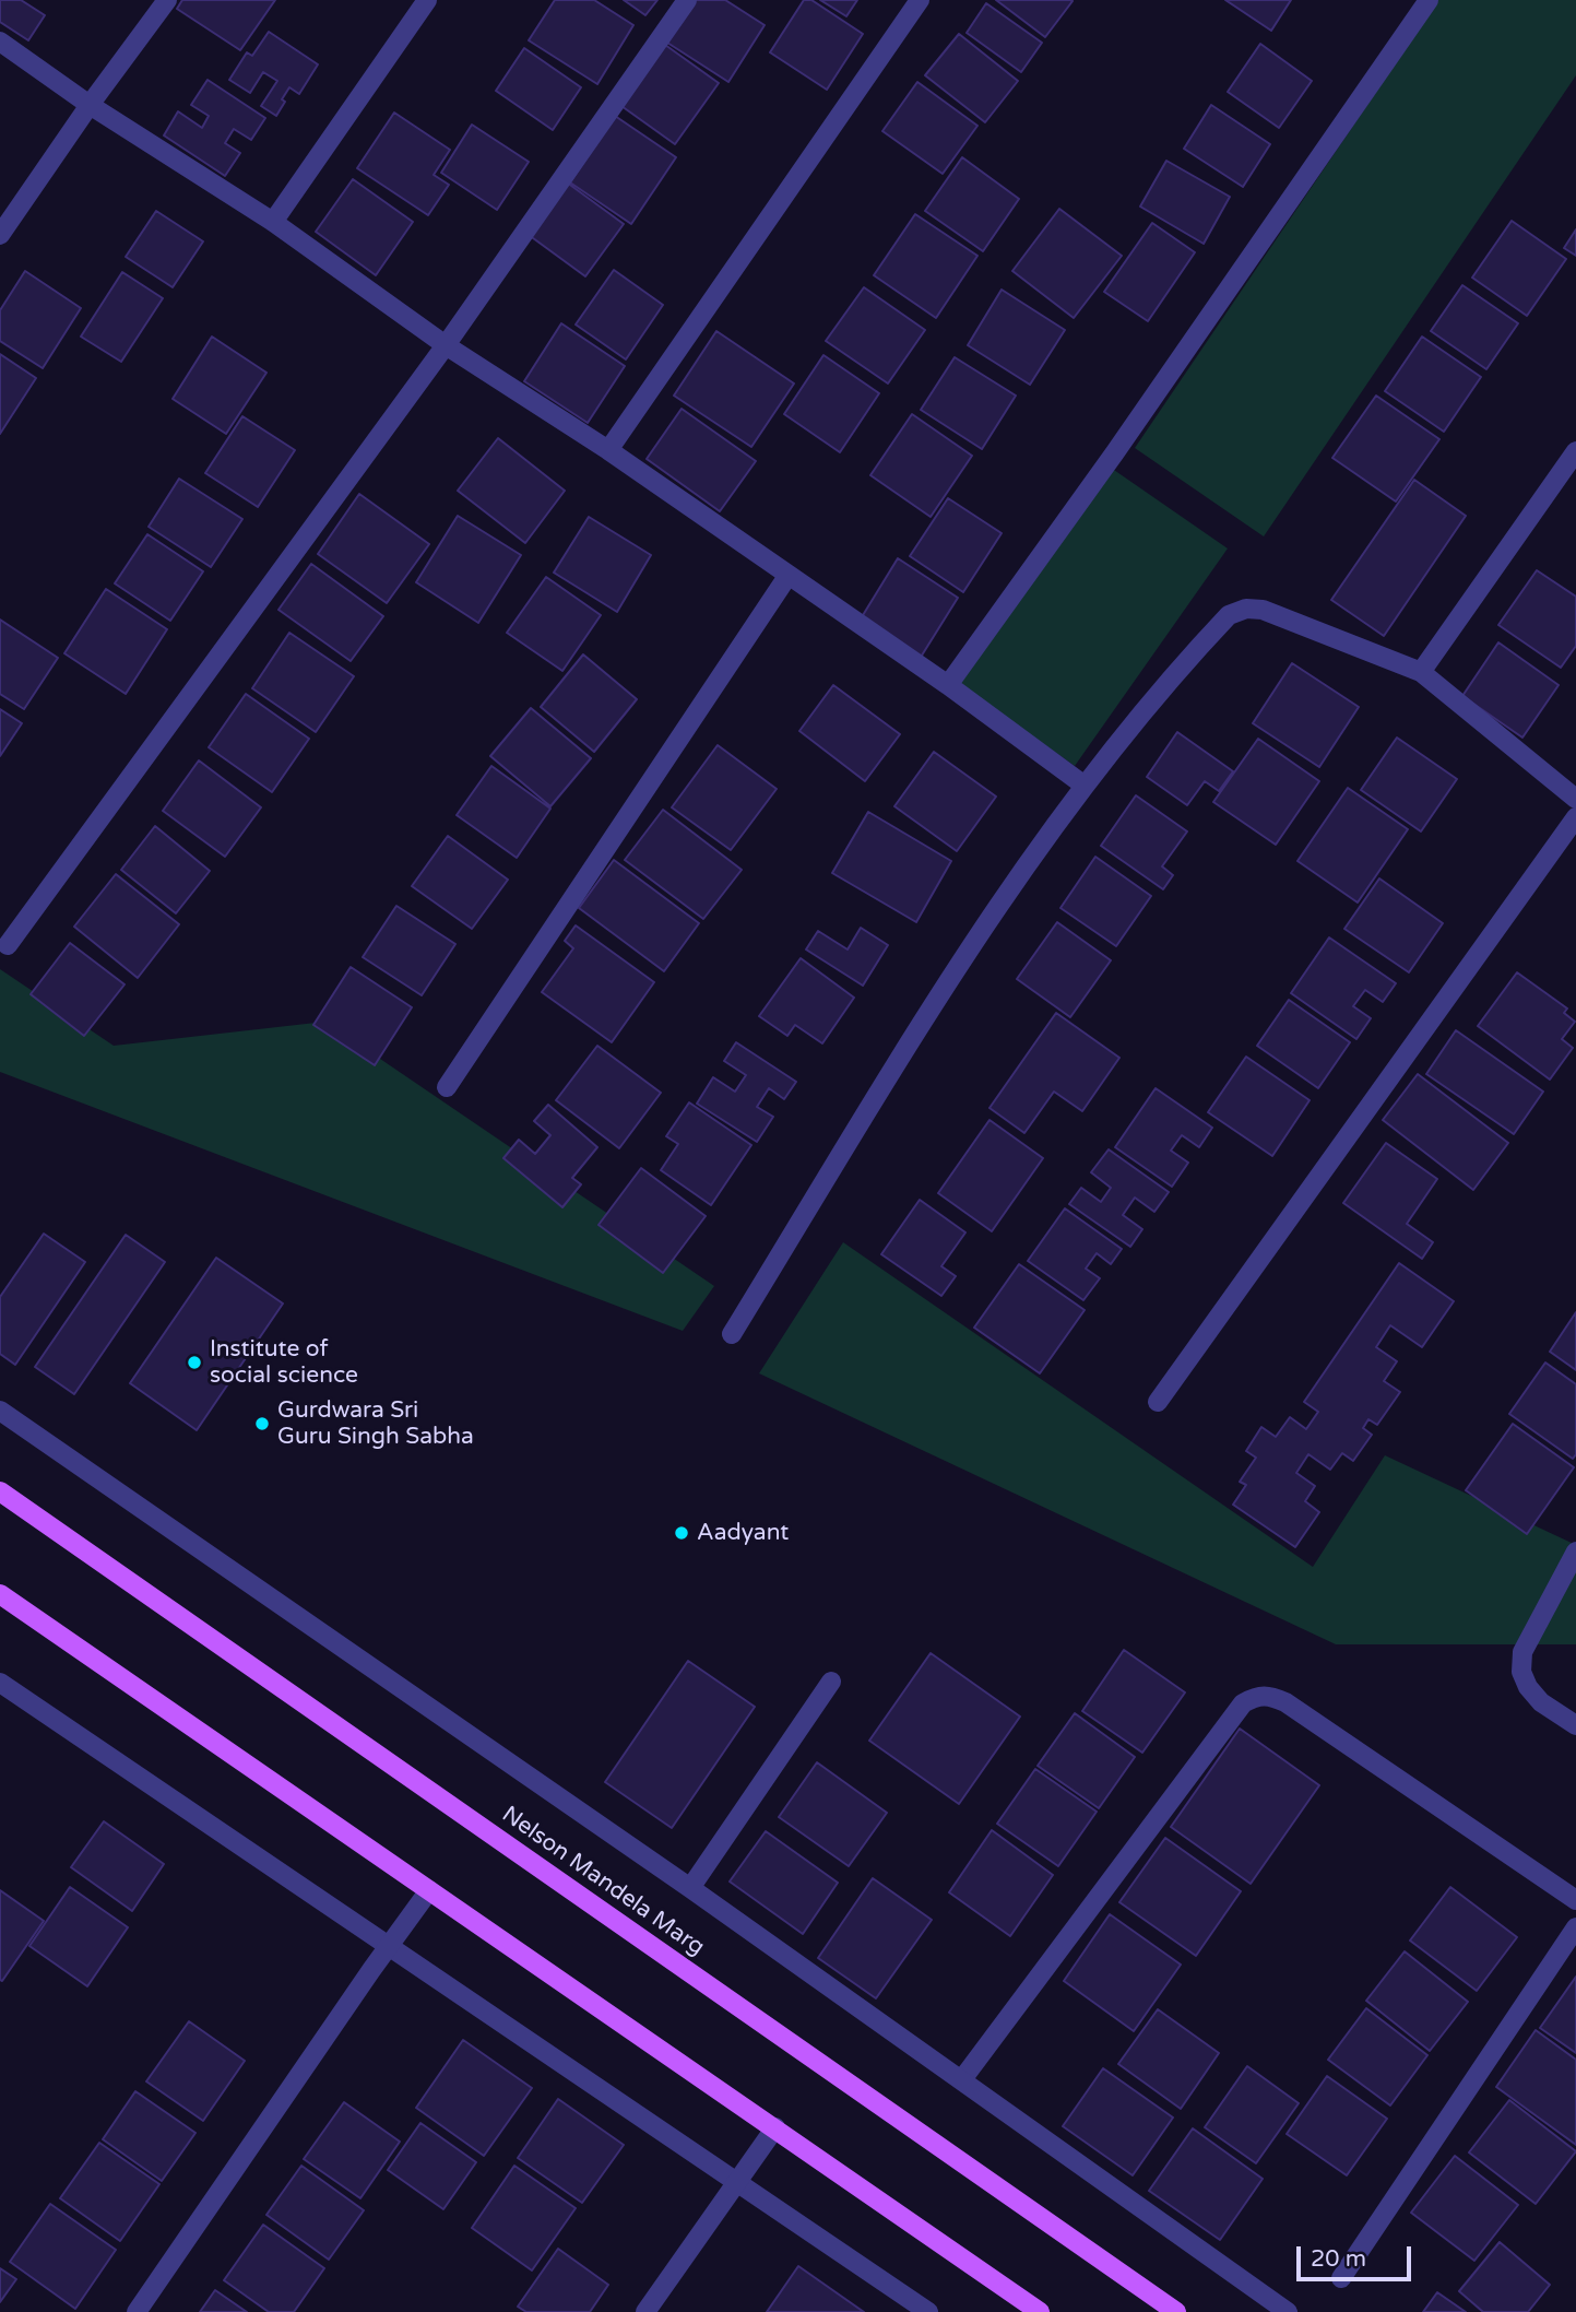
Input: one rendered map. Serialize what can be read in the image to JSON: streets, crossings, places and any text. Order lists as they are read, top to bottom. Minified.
{"streets":{"main road":["Nelson Mandela Marg"]},"places":["Institute of social science","Gurdwara Sri Guru Singh Sabha","Aadyant"],"scale_bar":"20 m"}
